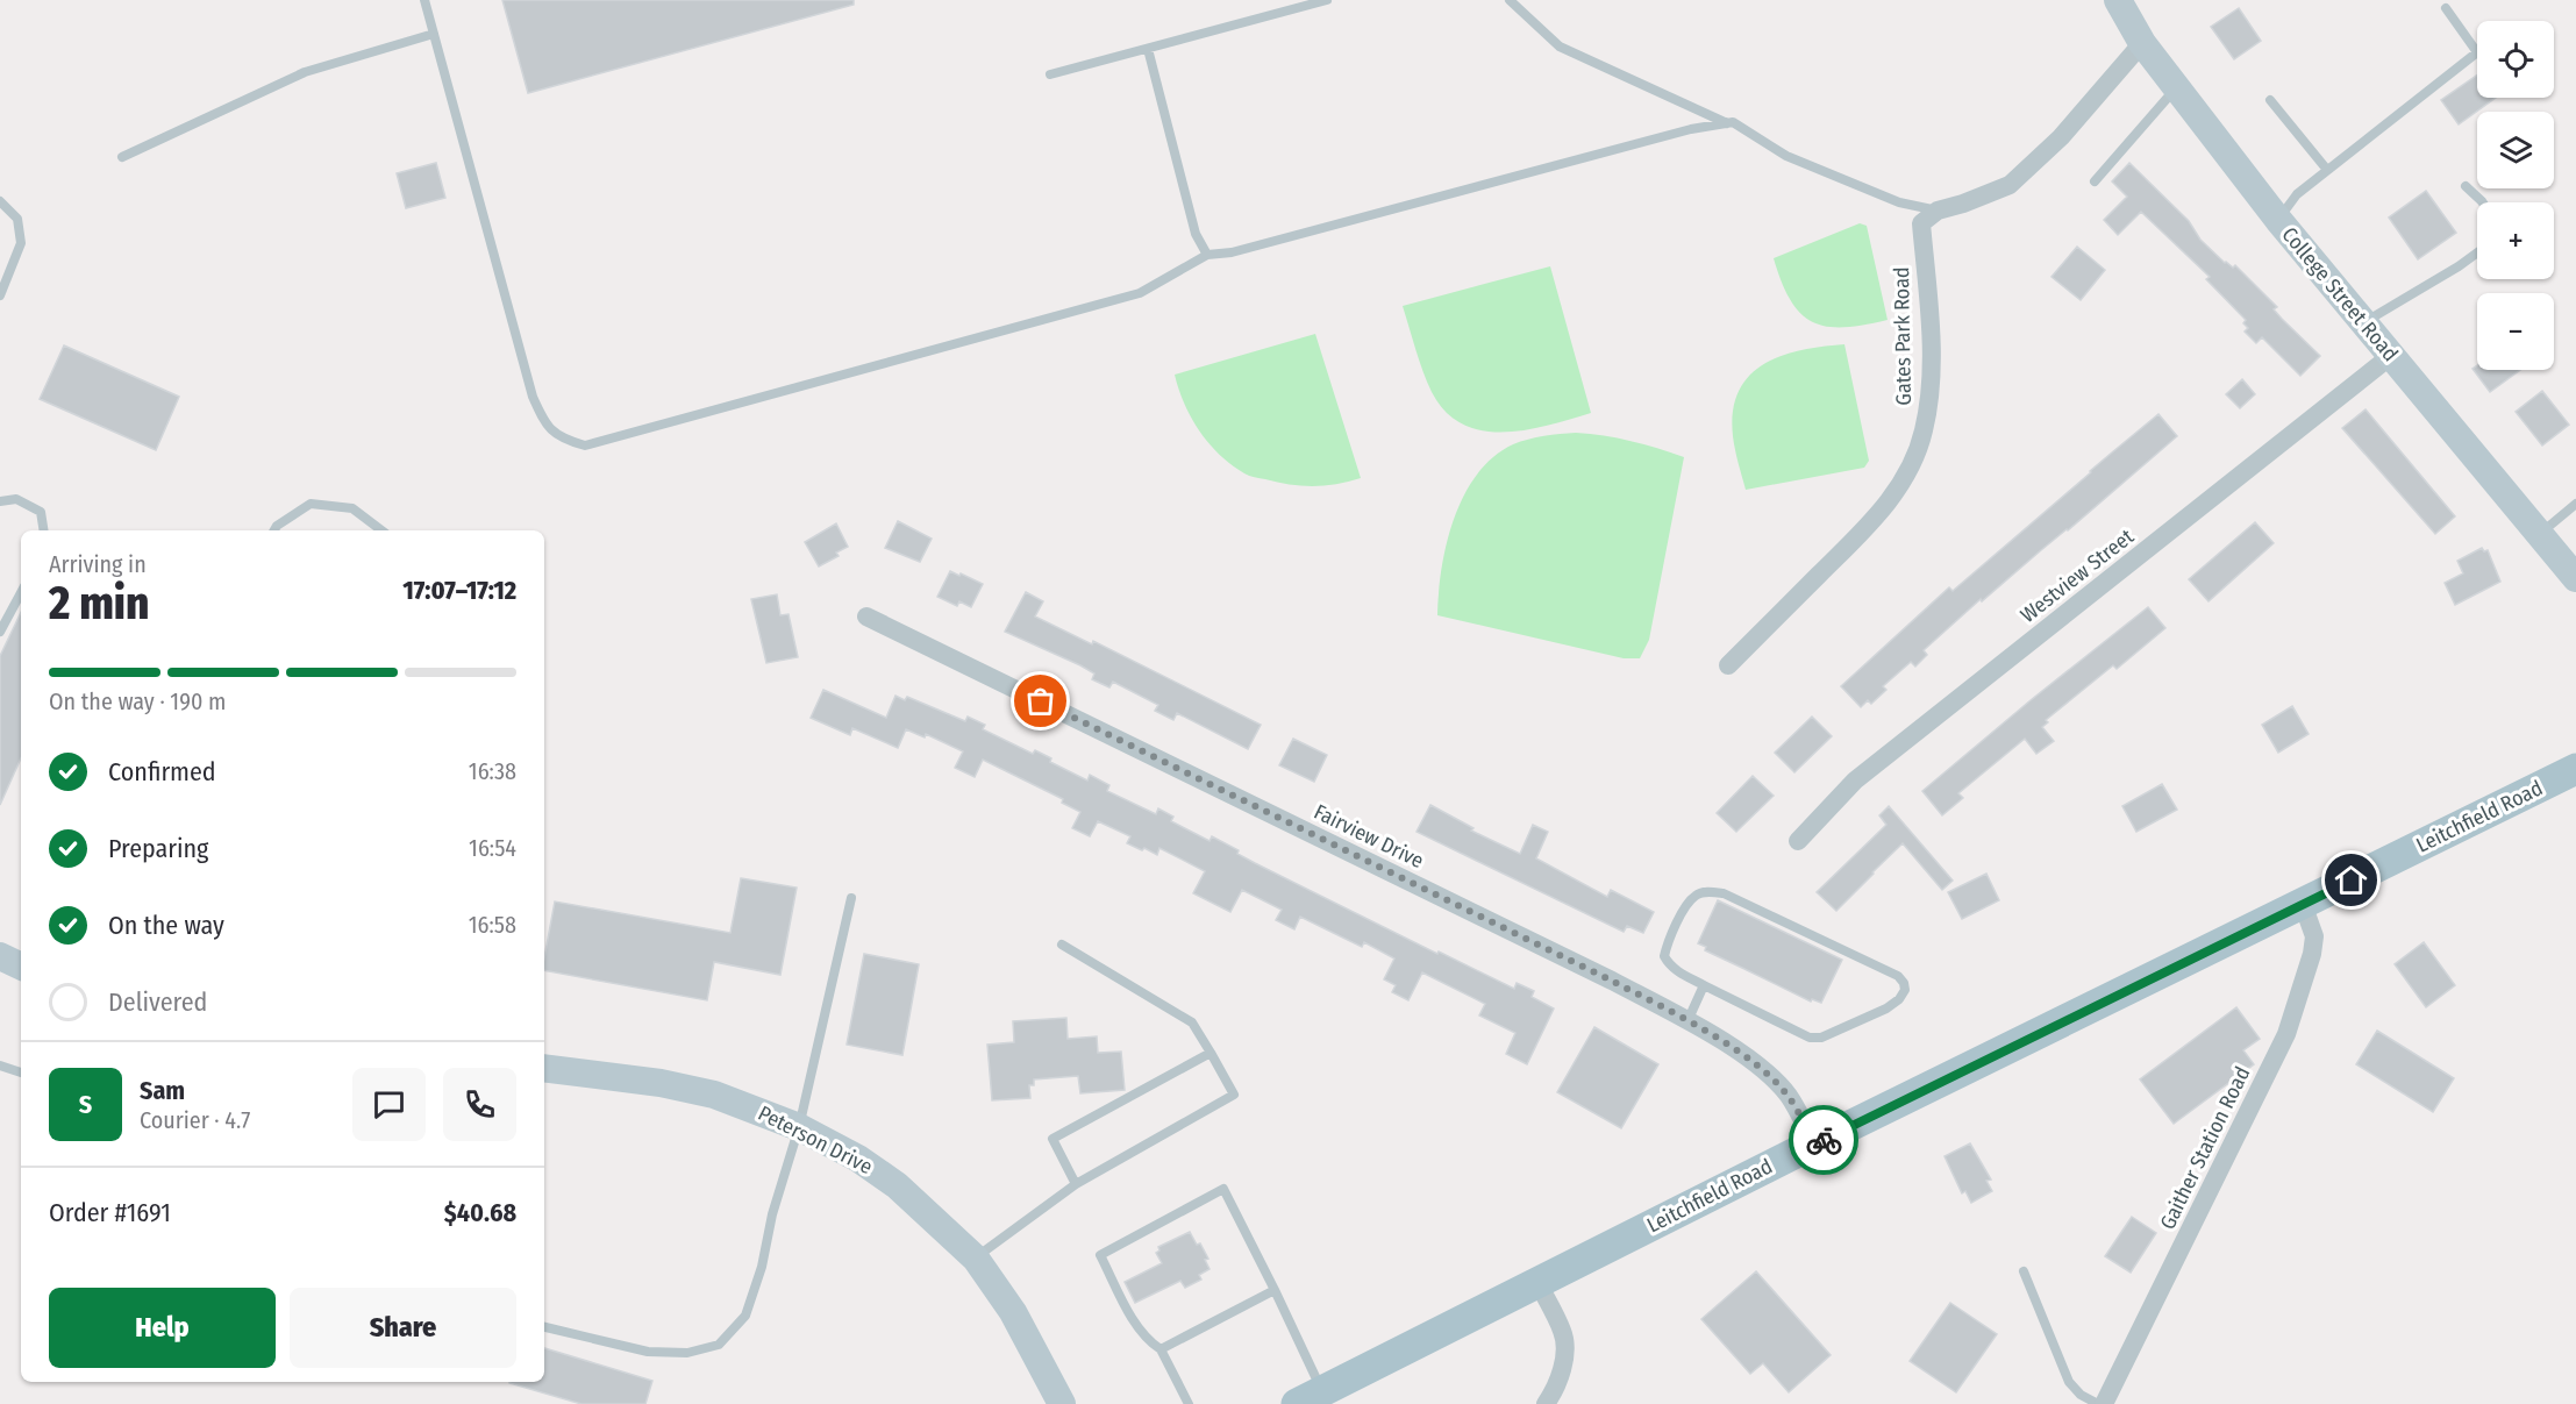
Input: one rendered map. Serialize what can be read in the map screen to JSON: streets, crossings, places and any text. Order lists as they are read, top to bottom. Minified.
{"streets":{"main road":["Leitchfield Road"],"street":["College Street Road","Gates Park Road","Westview Street","Fairview Drive","Peterson Drive","Gaither Station Road"]},"crossings":[["College Street Road","Westview Street"],["Leitchfield Road","Fairview Drive"],["Leitchfield Road","Gaither Station Road"]],"page":{"map_buttons":["+","−"],"heading":["2 min","Arriving in","17:07–17:12"],"panel":["Sam","Courier · 4.7","Order #1691","$40.68"],"bar":"On the way · 190 m","list":[["Confirmed","16:38"],["Preparing","16:54"],["On the way","16:58"],"Delivered"],"round":"S","buttons":["Help","Share"]}}
